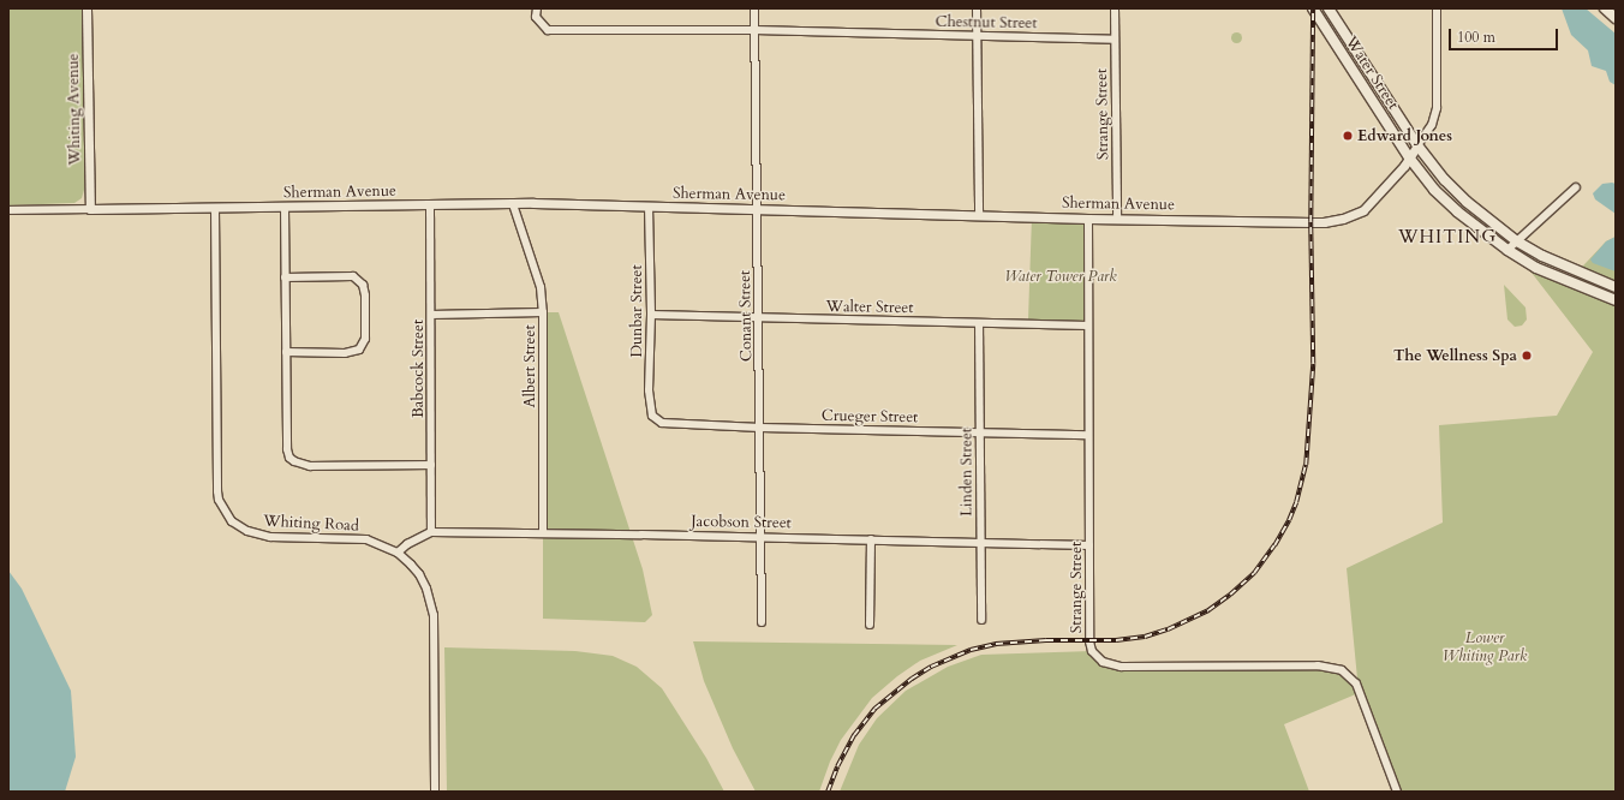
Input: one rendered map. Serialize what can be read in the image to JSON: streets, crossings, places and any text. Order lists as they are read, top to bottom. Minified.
{"streets":{"main road":["Water Street"],"street":["Chestnut Street","Whiting Avenue","Strange Street","Sherman Avenue","Walter Street","Dunbar Street","Conant Street","Albert Street","Babcock Street","Crueger Street","Linden Street","Jacobson Street","Whiting Road"]},"crossings":[["Chestnut Street","Strange Street"],["Chestnut Street","Conant Street"],["Water Street","Sherman Avenue"],["Whiting Avenue","Sherman Avenue"],["Strange Street","Sherman Avenue"],["Strange Street","Walter Street"],["Strange Street","Crueger Street"],["Strange Street","Jacobson Street"],["Sherman Avenue","Dunbar Street"],["Sherman Avenue","Conant Street"],["Sherman Avenue","Albert Street"],["Sherman Avenue","Babcock Street"],["Sherman Avenue","Whiting Road"],["Walter Street","Dunbar Street"],["Walter Street","Conant Street"],["Walter Street","Linden Street"],["Dunbar Street","Crueger Street"],["Conant Street","Crueger Street"],["Conant Street","Jacobson Street"],["Albert Street","Jacobson Street"],["Babcock Street","Jacobson Street"],["Crueger Street","Linden Street"],["Linden Street","Jacobson Street"],["Jacobson Street","Whiting Road"]],"districts":["WHITING"],"parks":["Water Tower Park","Lower Whiting Park"],"places":["Edward Jones","The Wellness Spa"],"scale_bar":"100 m"}
